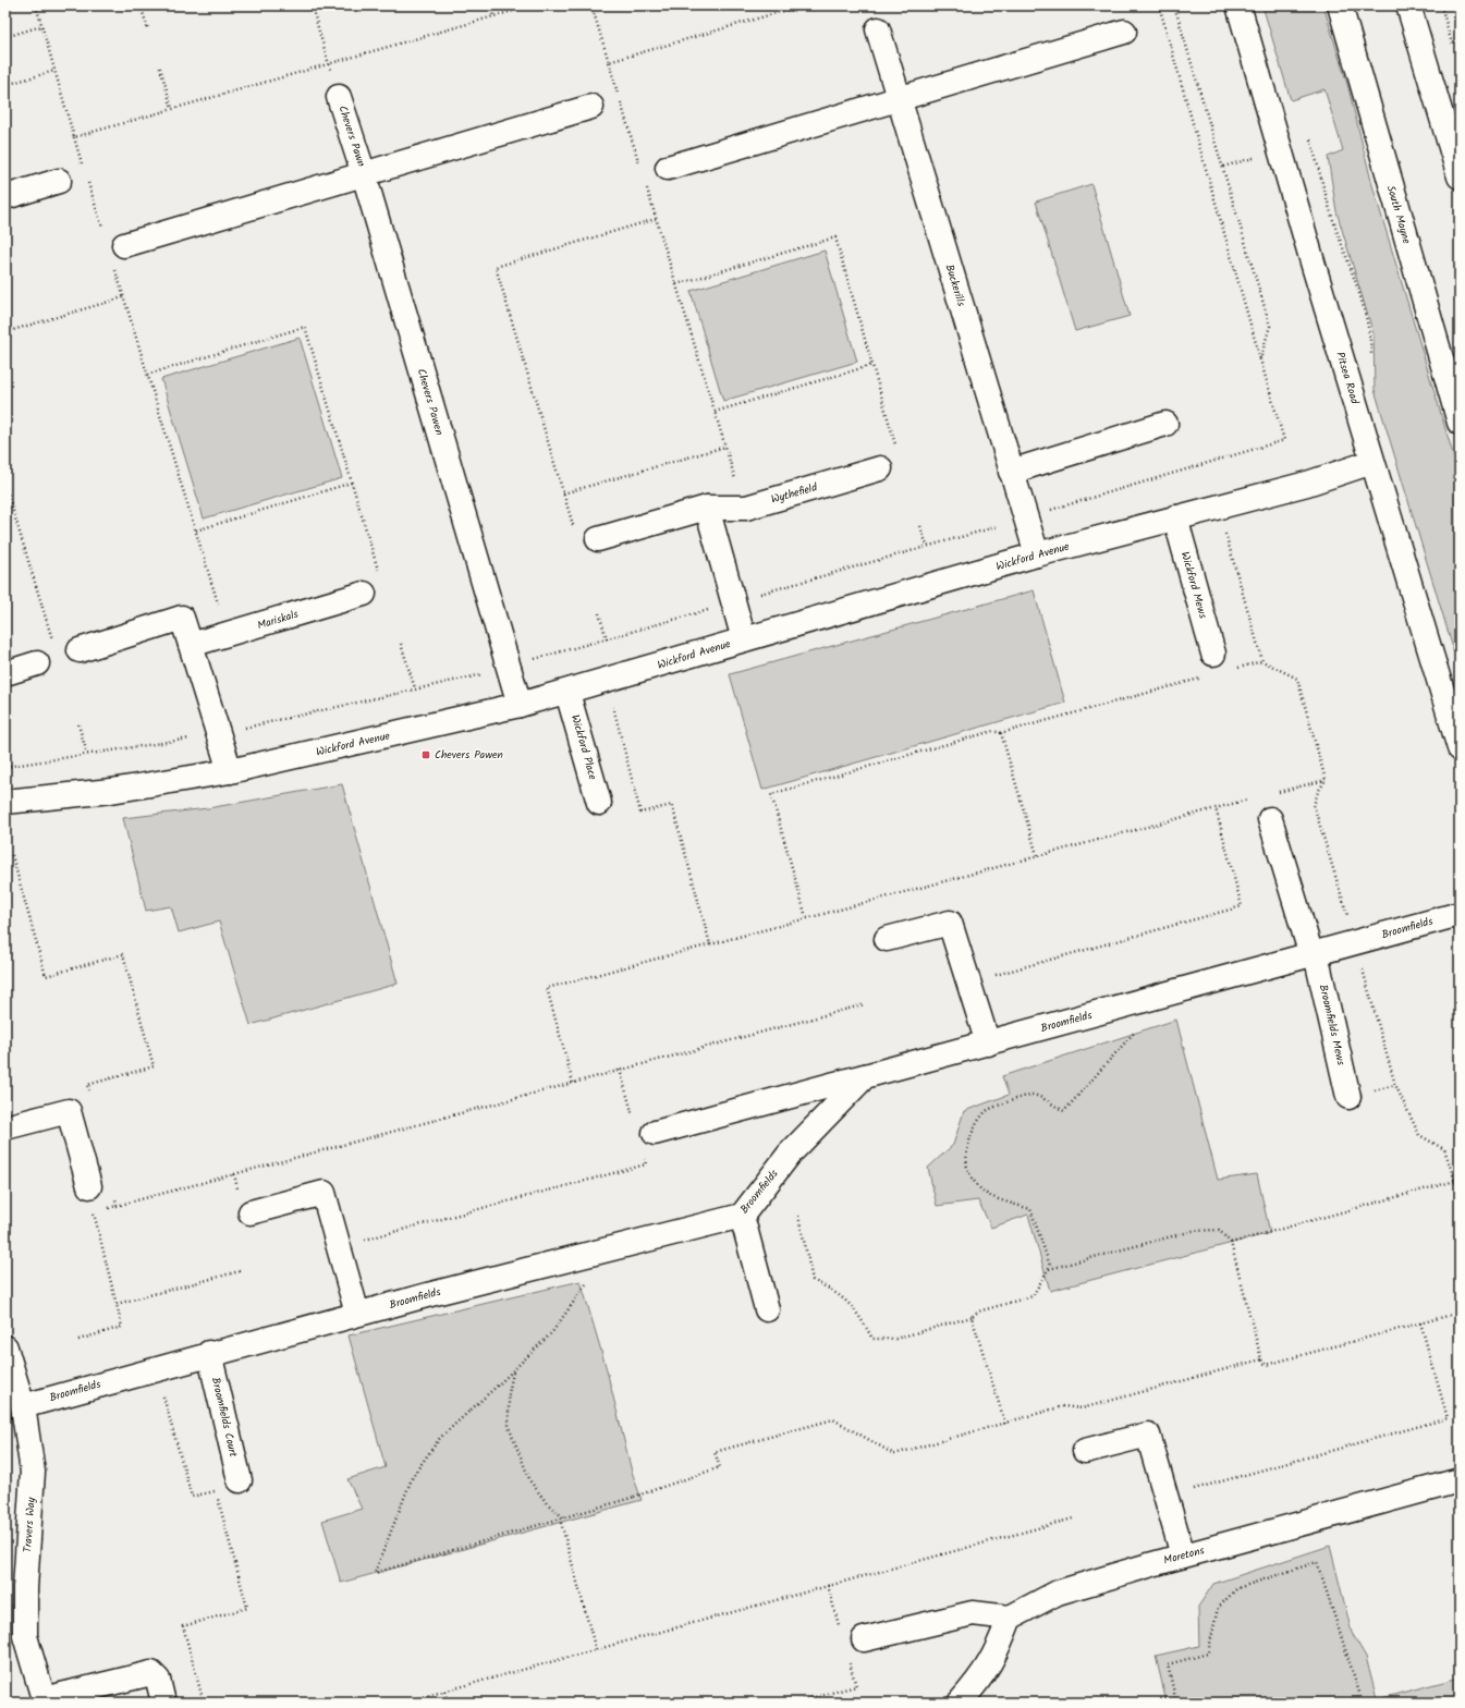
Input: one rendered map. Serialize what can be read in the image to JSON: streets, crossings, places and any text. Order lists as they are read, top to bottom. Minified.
{"streets":{"street":["Chevers Pawn","South Mayne","Buckerills","Pitsea Road","Chevers Pawen","Wythefield","Wickford Avenue","Wickford Mews","Mariskals","Wickford Place","Broomfields","Broomfields Mews","Broomfields Court","Travers Way","Moretons"]},"crossings":[["Chevers Pawn","Chevers Pawen"],["Buckerills","Wickford Avenue"],["Pitsea Road","Wickford Avenue"],["Chevers Pawen","Wickford Avenue"],["Wickford Avenue","Wickford Mews"],["Wickford Avenue","Wickford Place"],["Broomfields","Broomfields Mews"],["Broomfields","Broomfields Court"],["Broomfields","Travers Way"]],"places":{"transit":["Chevers Pawen"]}}
